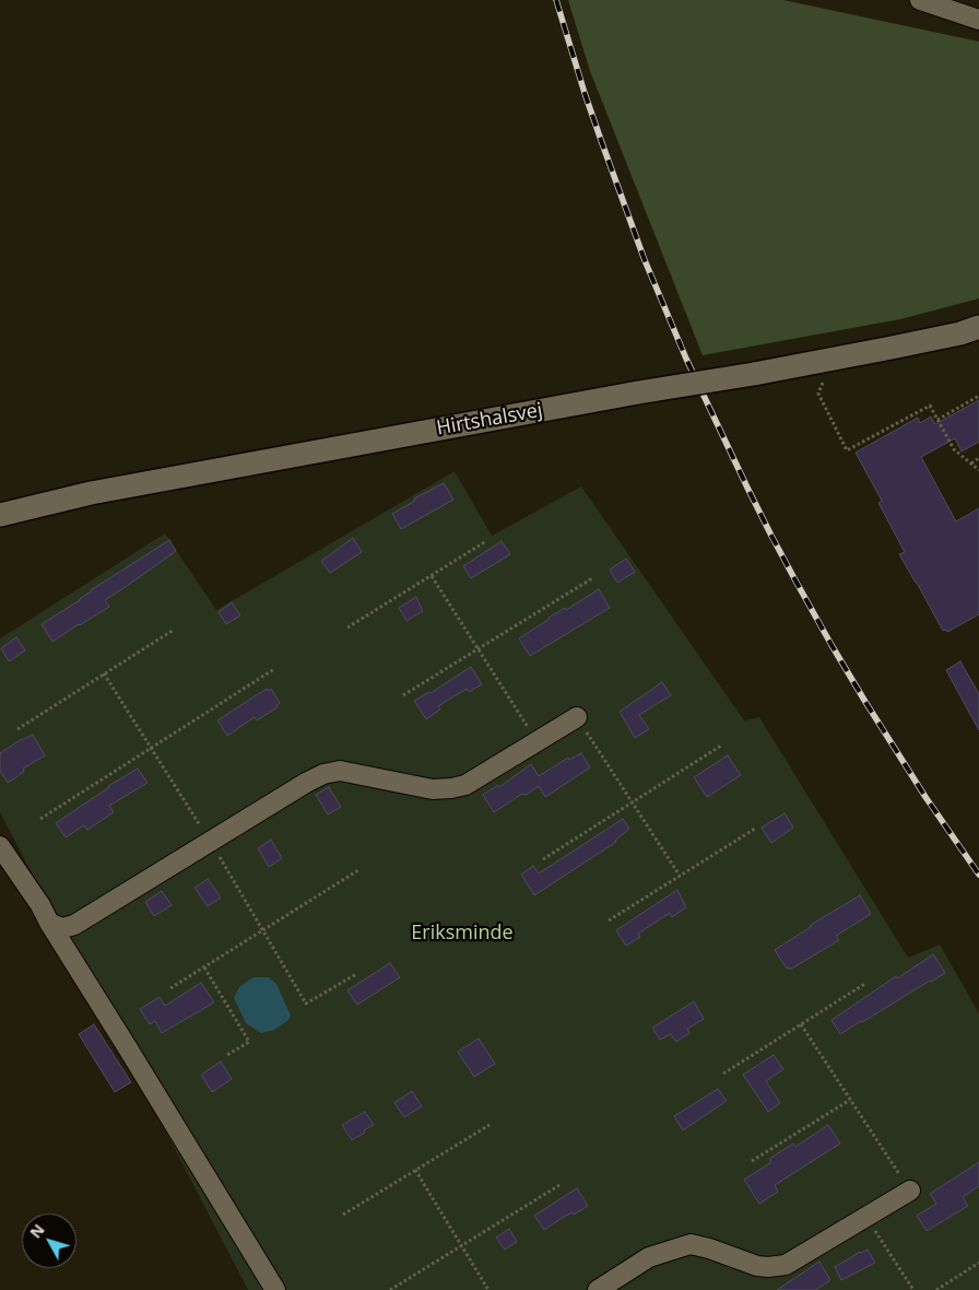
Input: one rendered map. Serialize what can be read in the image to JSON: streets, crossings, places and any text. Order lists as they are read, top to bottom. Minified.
{"streets":{"street":["Hirtshalsvej"]},"parks":["Eriksminde"],"north":"top left"}
